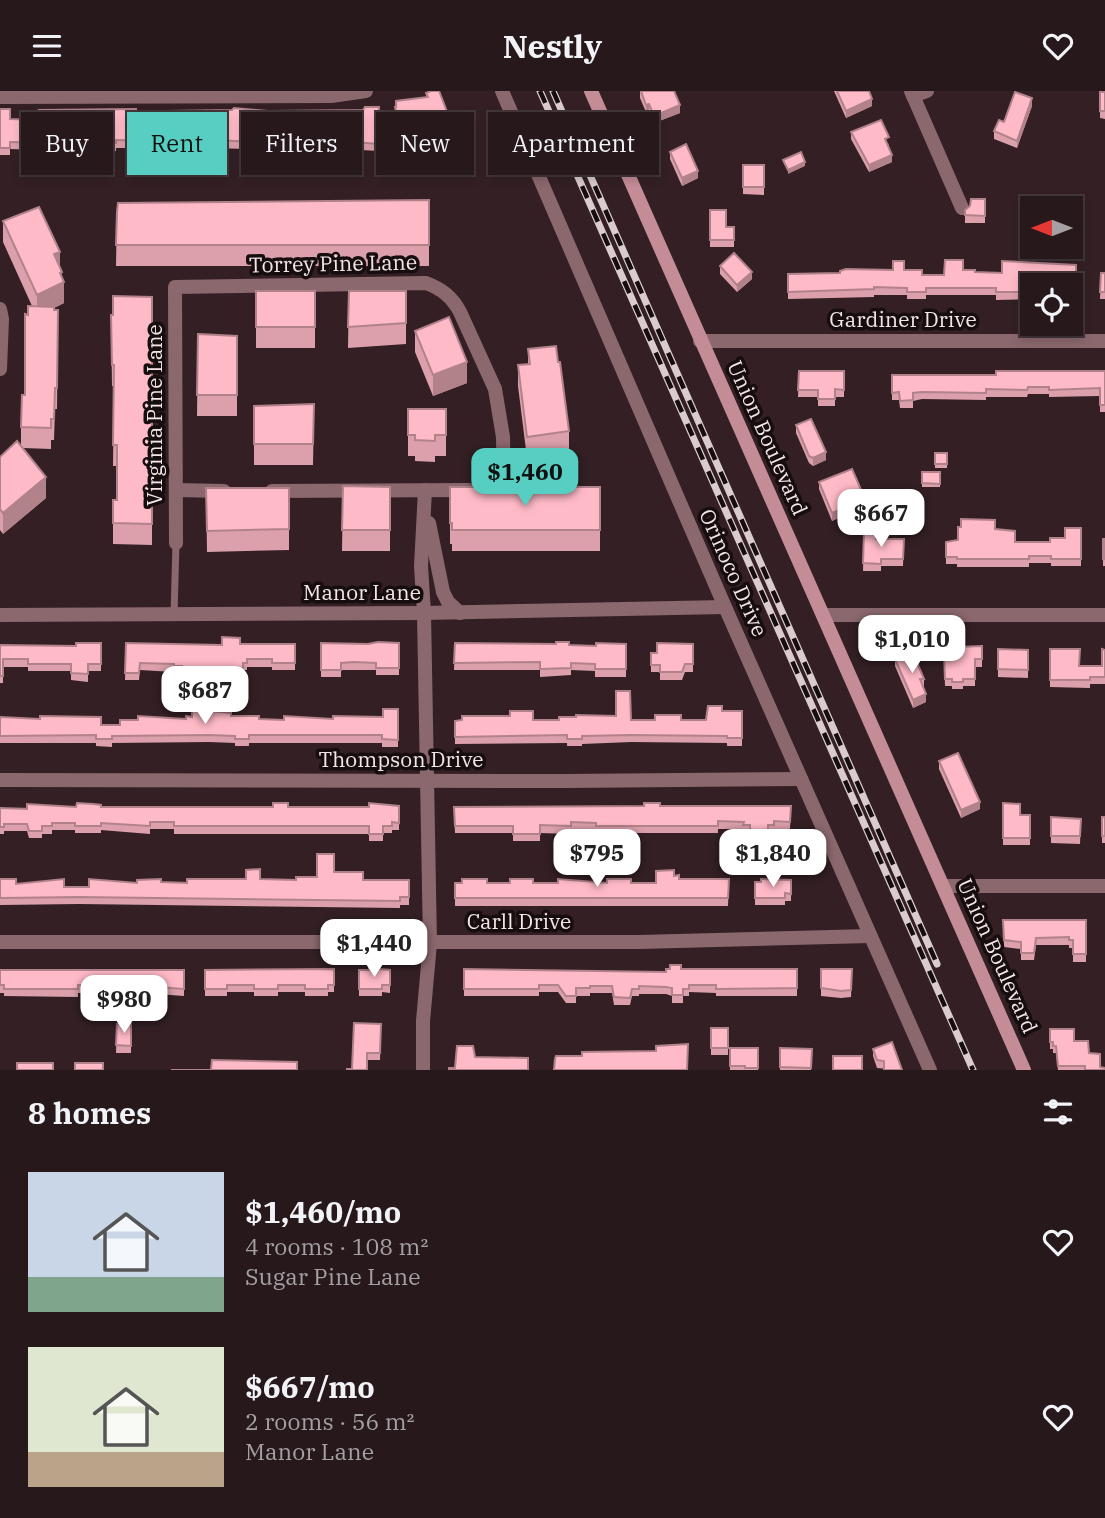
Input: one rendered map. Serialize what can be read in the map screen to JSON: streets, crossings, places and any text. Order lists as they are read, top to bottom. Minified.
{"streets":{"main road":["Union Boulevard"],"street":["Torrey Pine Lane","Gardiner Drive","Virginia Pine Lane","Orinoco Drive","Manor Lane","Thompson Drive","Carll Drive"]},"crossings":[["Torrey Pine Lane","Virginia Pine Lane"],["Gardiner Drive","Union Boulevard"],["Orinoco Drive","Manor Lane"],["Orinoco Drive","Thompson Drive"],["Orinoco Drive","Carll Drive"]],"north":"left","page":{"header":"Nestly","chip":["Buy","Rent","Filters","New","Apartment"],"price":["$1,460","$667","$1,010","$687","$795","$1,840","$1,440","$980"],"heading":"8 homes","list":[{"name":"$1,460/mo","note":"4 rooms · 108 m² · Sugar Pine Lane"},{"name":"$667/mo","note":"2 rooms · 56 m² · Manor Lane"}]}}
